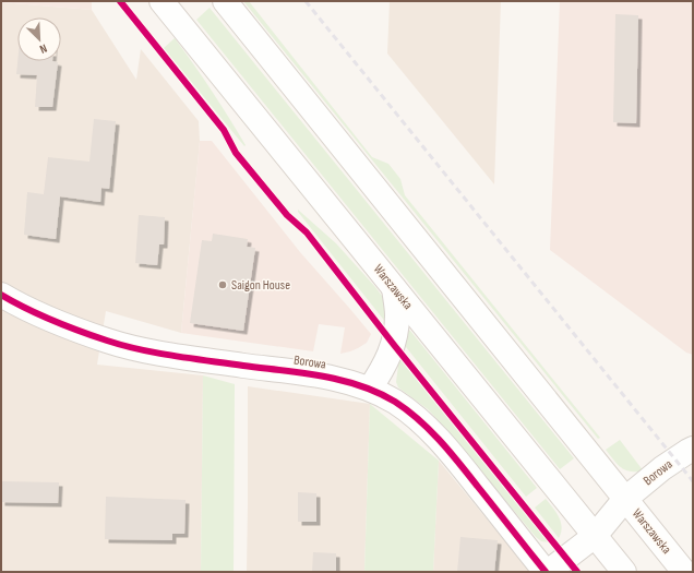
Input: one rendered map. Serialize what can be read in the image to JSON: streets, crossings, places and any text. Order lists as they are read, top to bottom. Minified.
{"streets":{"main road":["Warszawska","Borowa"]},"crossings":[["Warszawska","Borowa"]],"places":["Saigon House"],"north":"bottom right"}
